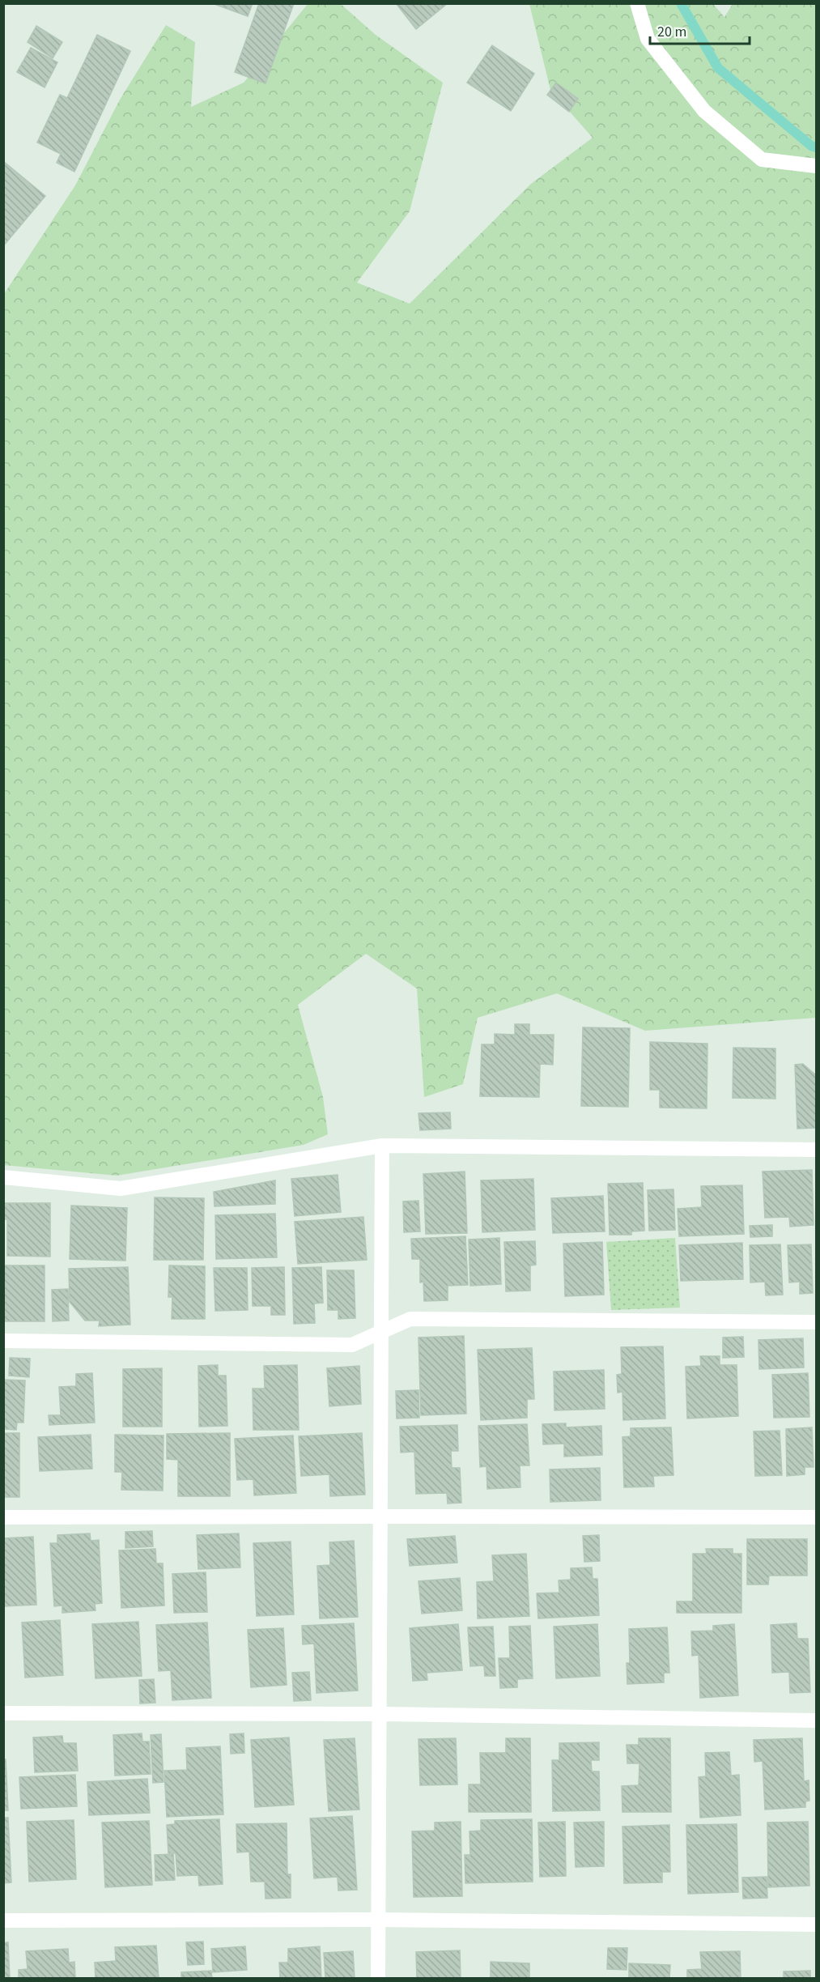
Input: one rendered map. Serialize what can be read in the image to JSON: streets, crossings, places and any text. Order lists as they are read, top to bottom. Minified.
{"scale_bar":"20 m"}
